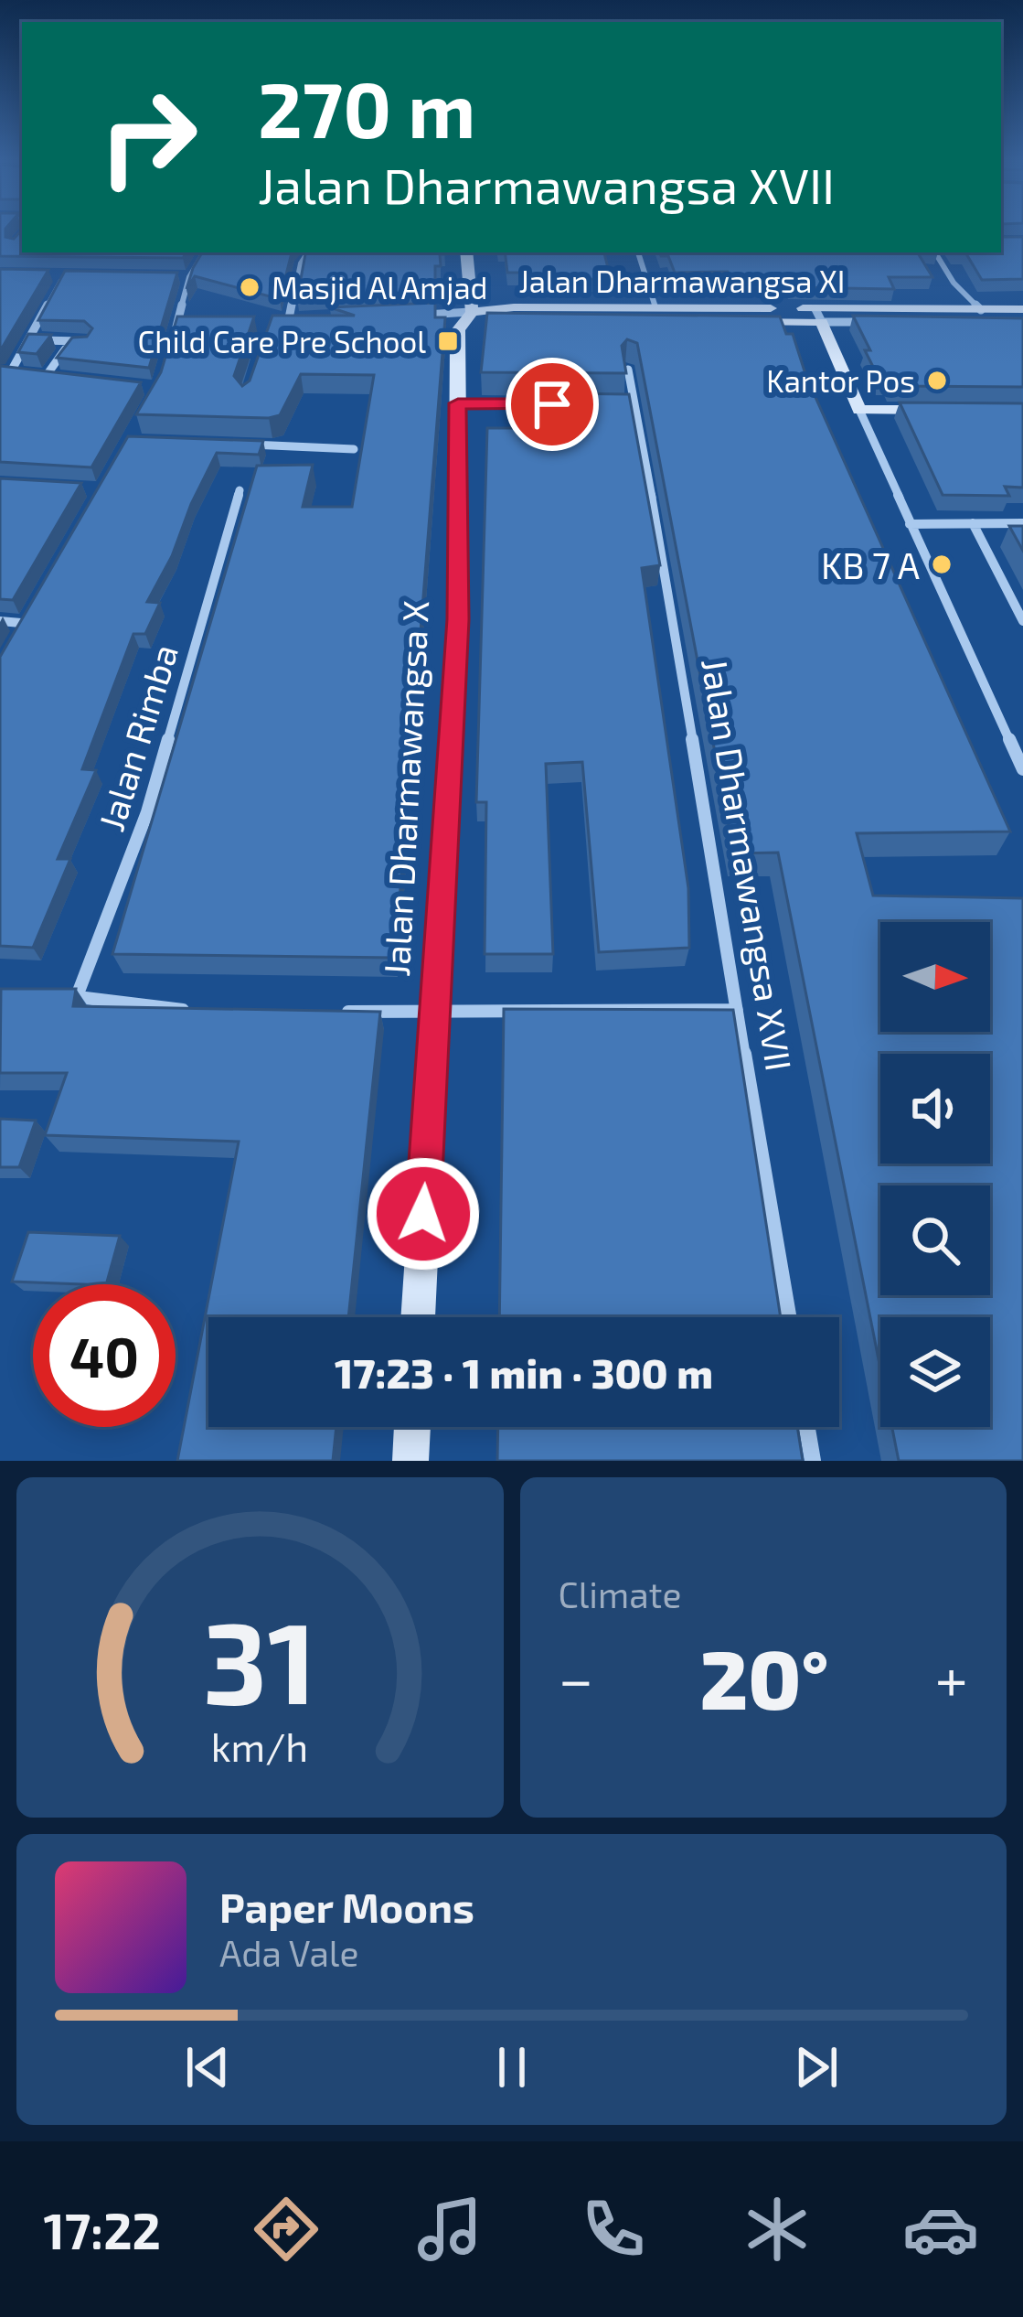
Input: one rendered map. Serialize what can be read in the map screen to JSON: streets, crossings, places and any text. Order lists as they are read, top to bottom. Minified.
{"streets":{"street":["Jalan Dharmawangsa XI","Jalan Rimba","Jalan Dharmawangsa X","Jalan Dharmawangsa XVII"]},"crossings":[["Jalan Dharmawangsa XI","Jalan Dharmawangsa X"]],"places":{"other":["Masjid Al Amjad","Kantor Pos","KB 7 A"],"transit":["Child Care Pre School"]},"north":"right","page":{"turn":["270 m","Jalan Dharmawangsa XVII"],"limit":"40","trip":"17:23 · 1 min · 300 m","tile":"Climate","heat":["−","20°","+"],"song":["Paper Moons","Ada Vale"],"tabs":"17:22","gauge":["31","km/h"]}}
